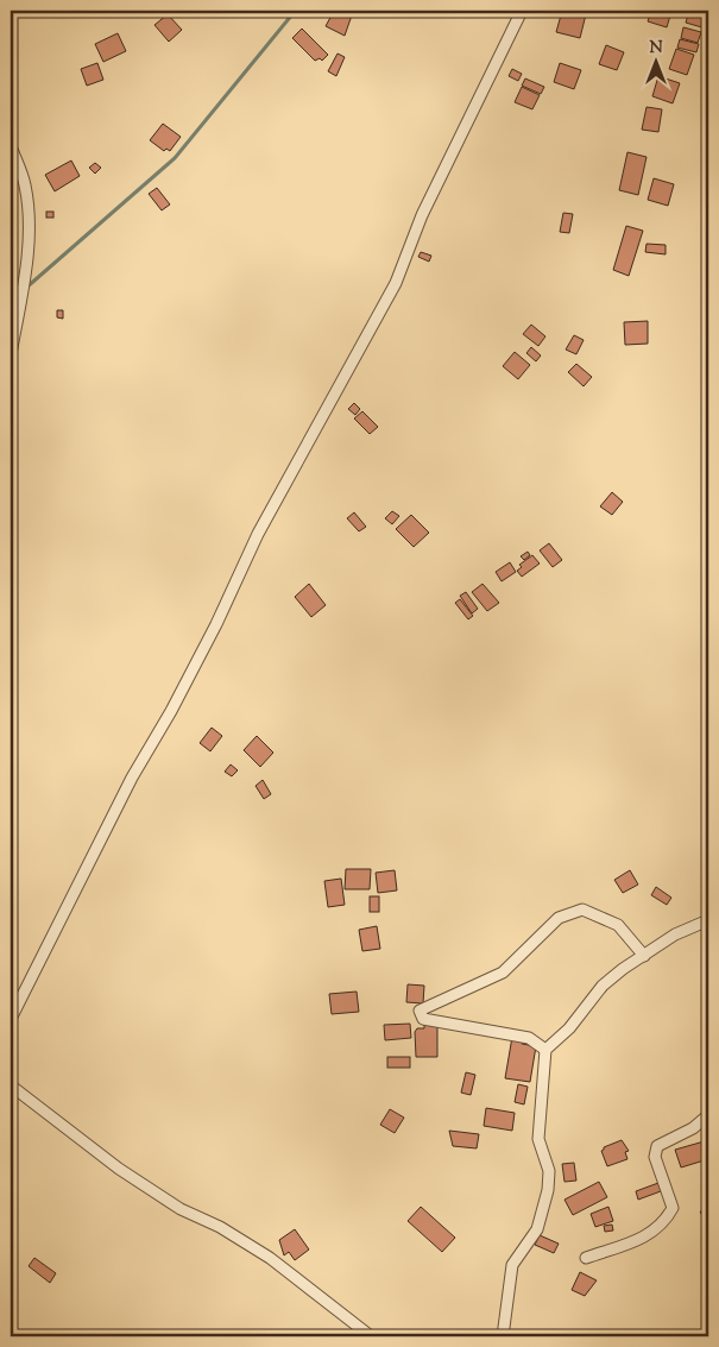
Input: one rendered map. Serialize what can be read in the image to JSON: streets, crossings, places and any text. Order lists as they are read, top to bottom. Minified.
{"north":"top"}
